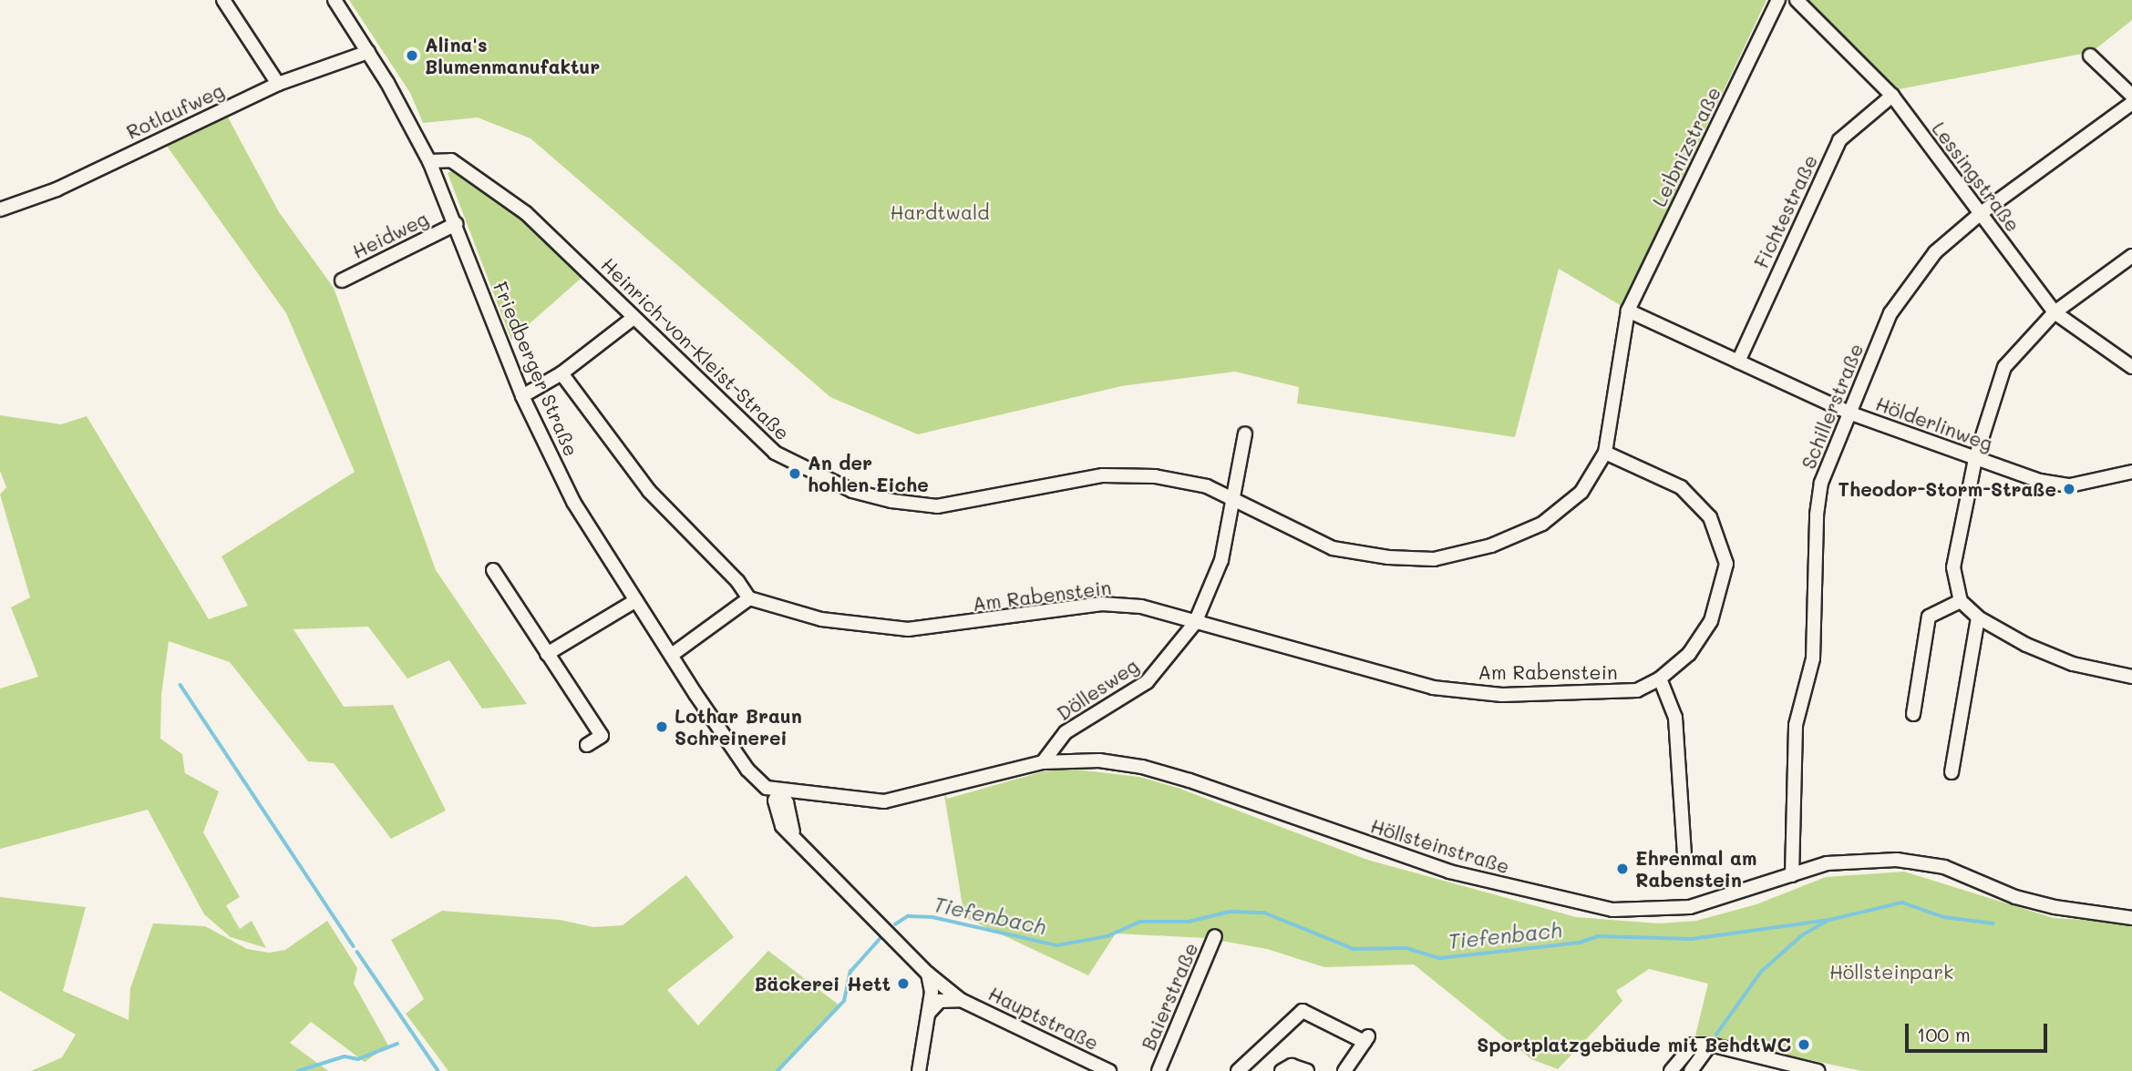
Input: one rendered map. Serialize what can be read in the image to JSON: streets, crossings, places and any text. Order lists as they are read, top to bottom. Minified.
{"streets":{"street":["Rotlaufweg","Leibnizstraße","Lessingstraße","Fichtestraße","Heidweg","Heinrich-von-Kleist-Straße","Friedberger Straße","Schillerstraße","Hölderlinweg","Am Rabenstein","Döllesweg","Höllsteinstraße","Baierstraße","Hauptstraße"]},"crossings":[["Rotlaufweg","Friedberger Straße"],["Leibnizstraße","Heinrich-von-Kleist-Straße"],["Leibnizstraße","Hölderlinweg"],["Lessingstraße","Fichtestraße"],["Lessingstraße","Schillerstraße"],["Fichtestraße","Hölderlinweg"],["Heidweg","Friedberger Straße"],["Heinrich-von-Kleist-Straße","Friedberger Straße"],["Heinrich-von-Kleist-Straße","Hölderlinweg"],["Heinrich-von-Kleist-Straße","Am Rabenstein"],["Heinrich-von-Kleist-Straße","Döllesweg"],["Friedberger Straße","Höllsteinstraße"],["Schillerstraße","Hölderlinweg"],["Schillerstraße","Höllsteinstraße"],["Am Rabenstein","Döllesweg"],["Döllesweg","Höllsteinstraße"]],"water":["Tiefenbach"],"parks":["Hardtwald","Höllsteinpark"],"places":["Alina's Blumenmanufaktur","An der hohlen Eiche","Theodor-Storm-Straße","Lothar Braun Schreinerei","Ehrenmal am Rabenstein","Bäckerei Hett","Sportplatzgebäude mit BehdtWC"],"scale_bar":"100 m"}
